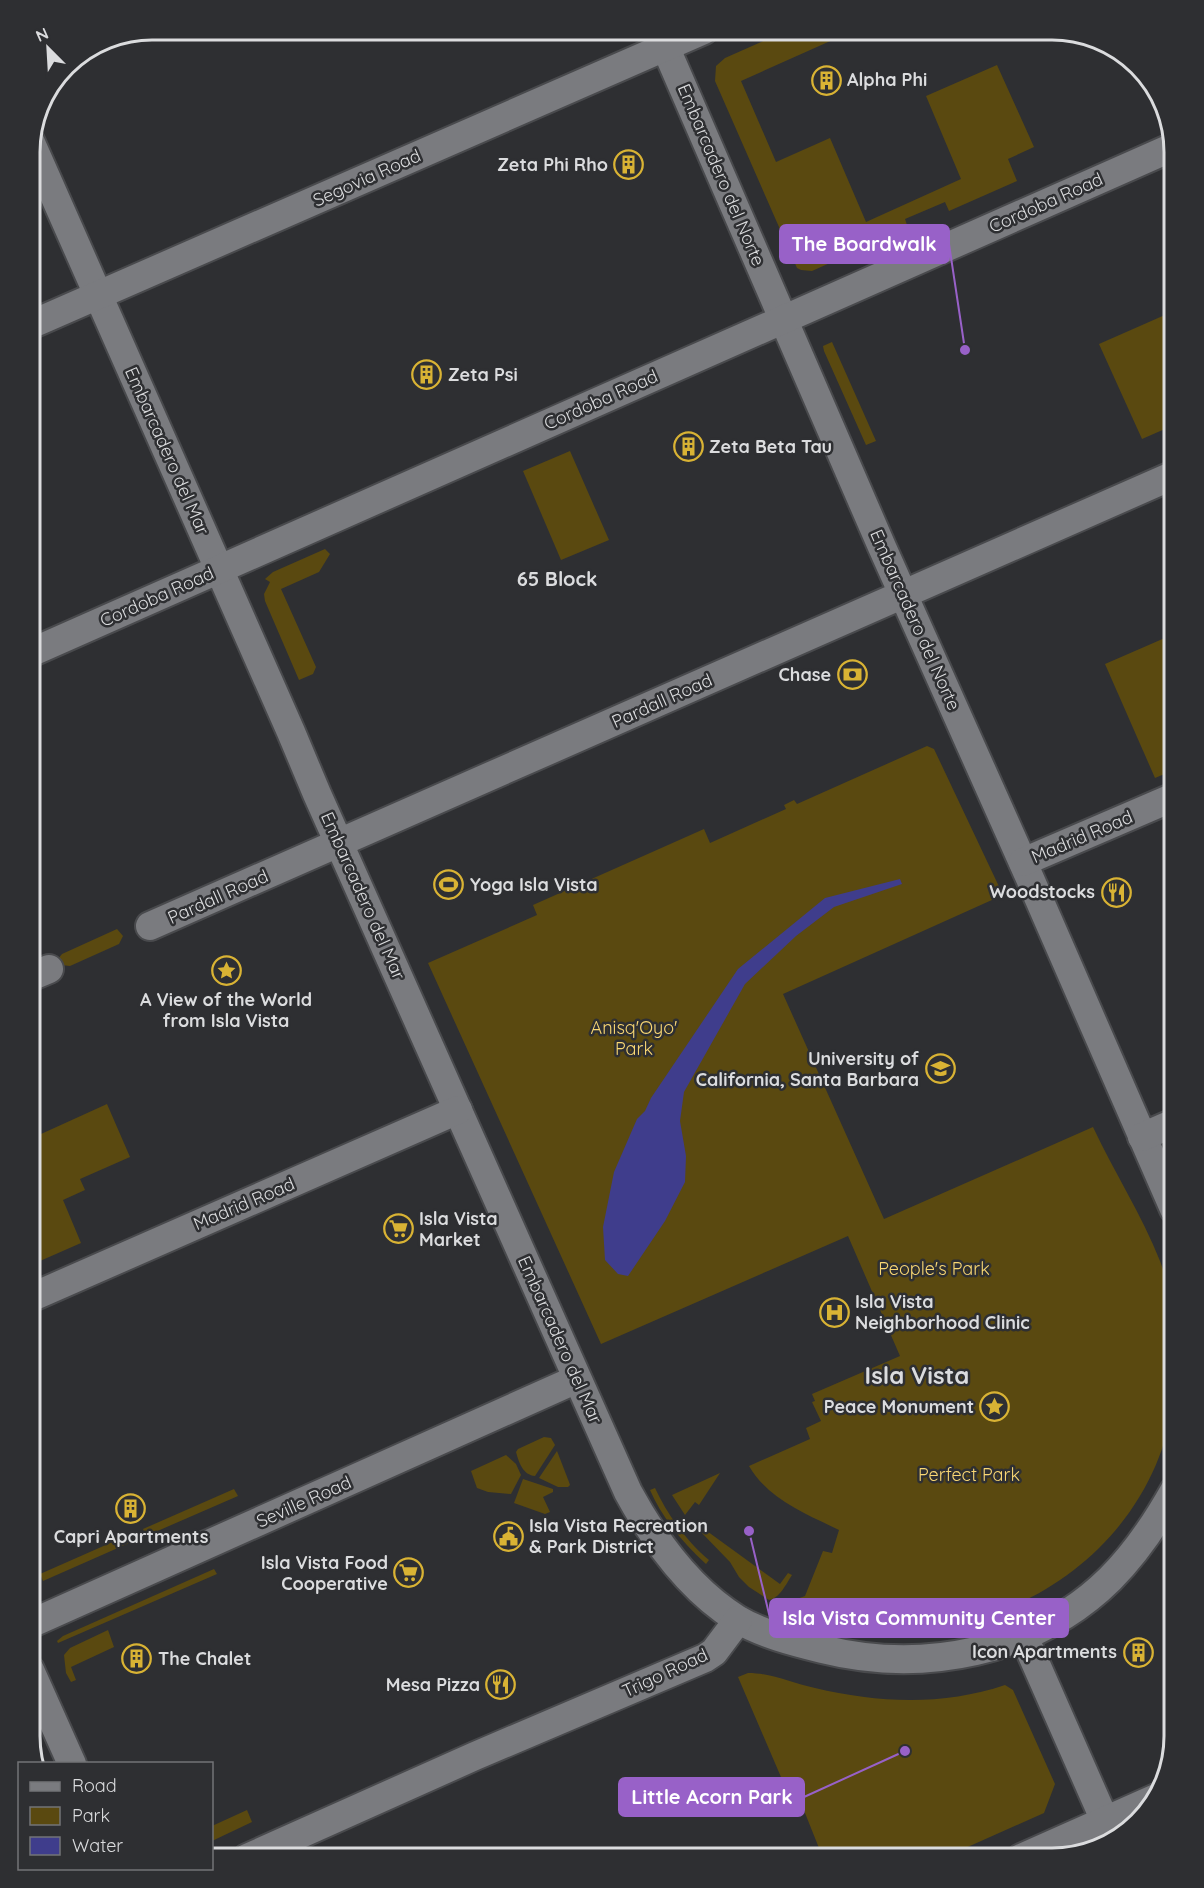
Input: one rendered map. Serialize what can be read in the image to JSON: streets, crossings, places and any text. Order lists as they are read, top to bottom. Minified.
{"streets":{"street":["Embarcadero del Norte","Segovia Road","Cordoba Road","Embarcadero del Mar","Pardall Road","Madrid Road","Seville Road","Trigo Road"]},"crossings":[["Embarcadero del Norte","Cordoba Road"],["Embarcadero del Norte","Pardall Road"],["Embarcadero del Norte","Madrid Road"],["Segovia Road","Embarcadero del Mar"],["Cordoba Road","Embarcadero del Mar"],["Embarcadero del Mar","Pardall Road"],["Embarcadero del Mar","Madrid Road"],["Embarcadero del Mar","Seville Road"],["Embarcadero del Mar","Trigo Road"]],"districts":["65 Block","Isla Vista"],"parks":["Anisq'Oyo' Park","People's Park","Perfect Park"],"places":{"building":["Alpha Phi","Zeta Phi Rho","Zeta Psi","Zeta Beta Tau","Capri Apartments","Icon Apartments","The Chalet"],"other":["The Boardwalk","Isla Vista Community Center","Little Acorn Park"],"bank":["Chase"],"sports":["Yoga Isla Vista"],"restaurant":["Woodstocks","Mesa Pizza"],"place":["A View of the World from Isla Vista","Peace Monument"],"school or university":["University of California, Santa Barbara"],"supermarket":["Isla Vista Market","Isla Vista Food Cooperative"],"hospital":["Isla Vista Neighborhood Clinic"],"public building":["Isla Vista Recreation & Park District"]},"legend":["Road","Park","Water"],"north":"top left"}
